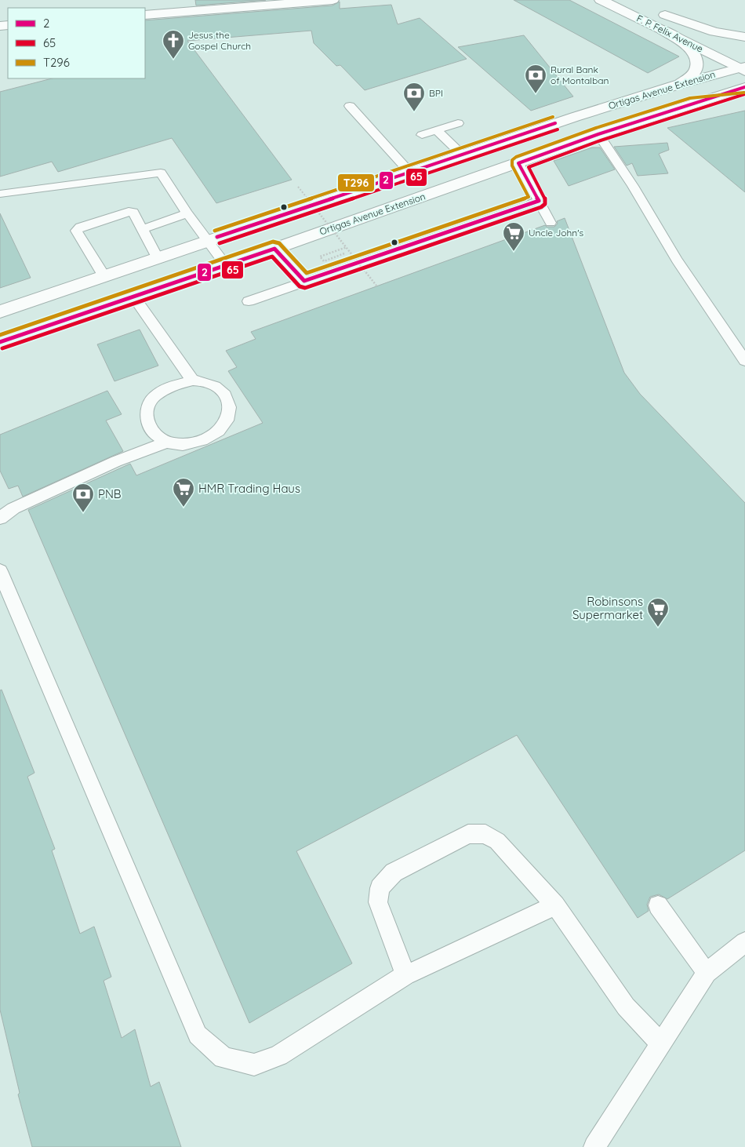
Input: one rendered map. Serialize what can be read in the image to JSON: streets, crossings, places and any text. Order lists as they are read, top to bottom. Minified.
{"streets":{"main road":["F. P. Felix Avenue","Ortigas Avenue Extension"]},"crossings":[["F. P. Felix Avenue","Ortigas Avenue Extension"]],"places":{"church":["Jesus the Gospel Church"],"bank":["Rural Bank of Montalban","BPI","PNB"],"supermarket":["Uncle John's","HMR Trading Haus","Robinsons Supermarket"]},"lines":["transit line 2","transit line T296","transit line 65"],"legend":["2","65","T296"]}
